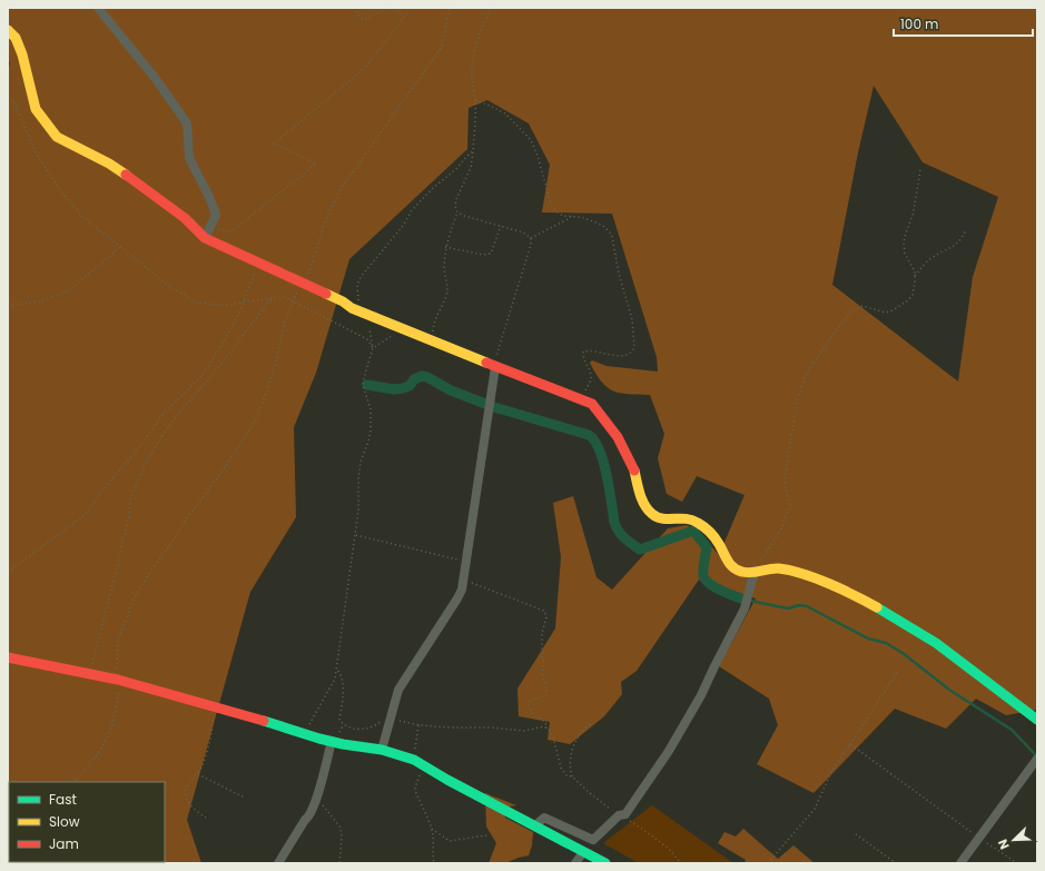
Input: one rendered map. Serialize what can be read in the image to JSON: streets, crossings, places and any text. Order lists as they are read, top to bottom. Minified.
{"legend":["Fast","Slow","Jam"],"scale_bar":"100 m","north":"bottom left"}
